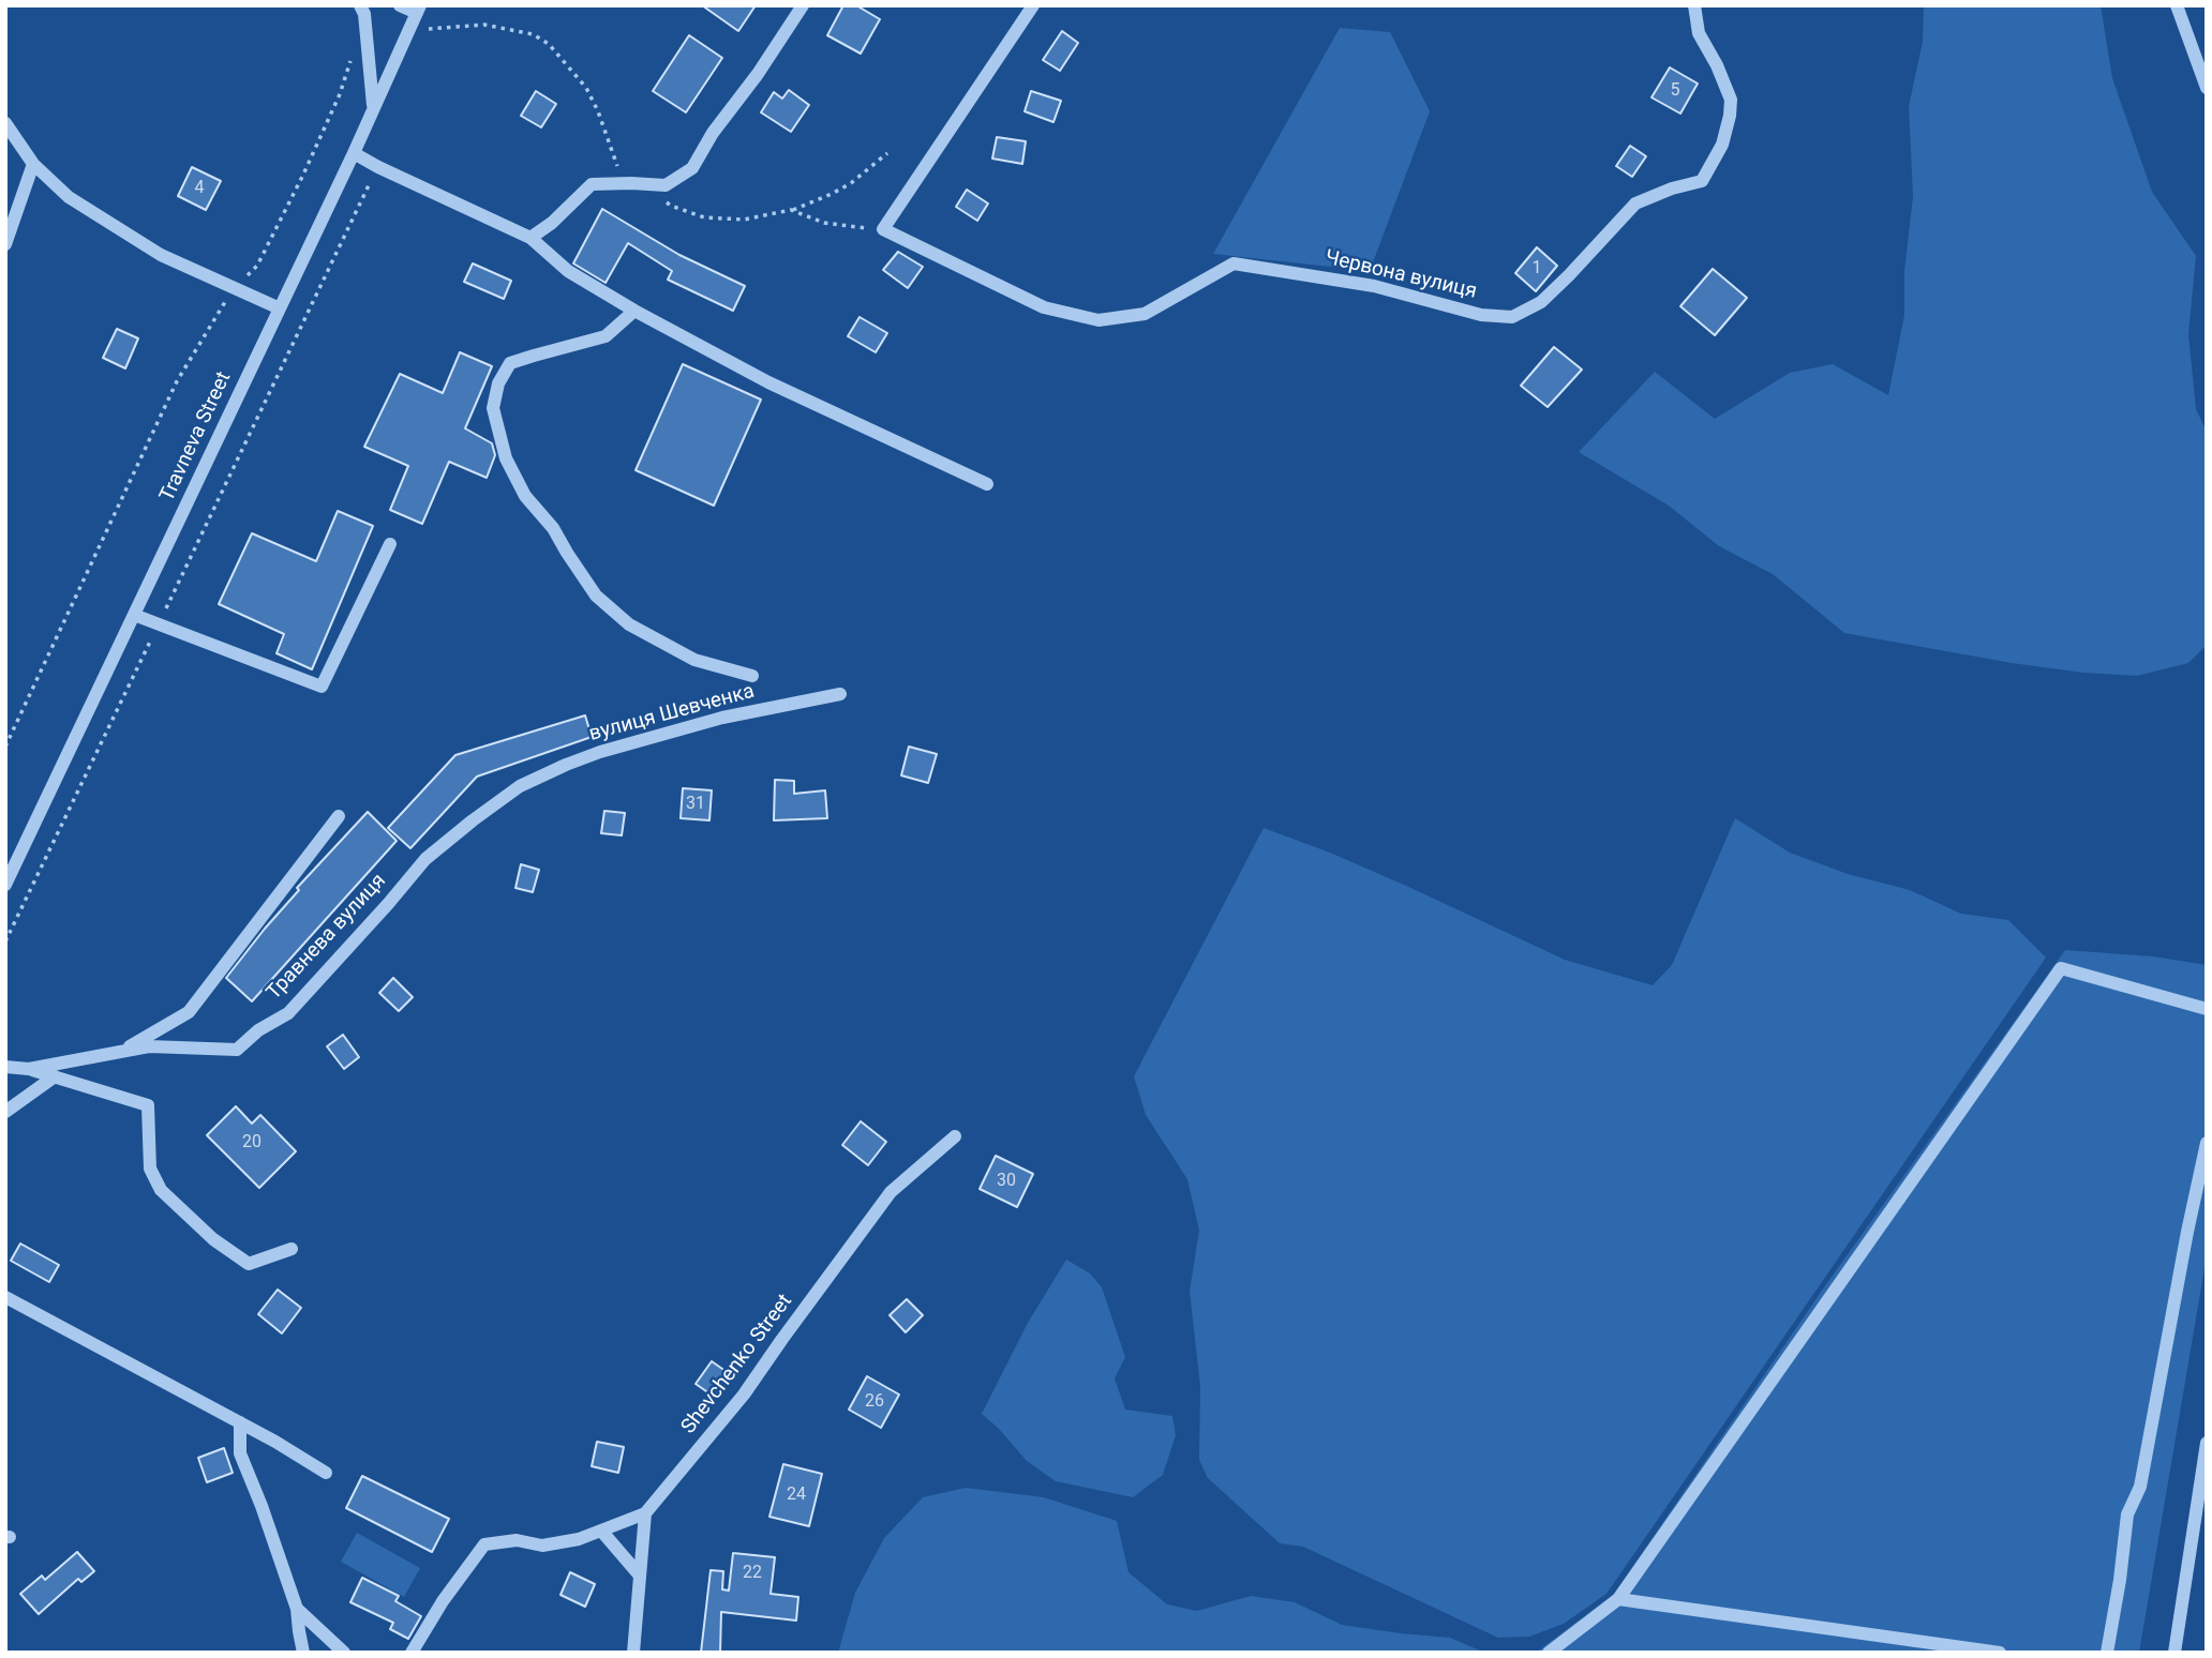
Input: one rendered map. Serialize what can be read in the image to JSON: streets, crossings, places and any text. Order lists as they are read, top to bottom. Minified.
{"streets":{"street":["Червона вулиця","Travneva Street","вулиця Шевченка","Травнева вулиця","Shevchenko Street"]},"crossings":[["вулиця Шевченка","Травнева вулиця"]],"house_numbers":["5","4","1","31","20","30","26","24","22"]}
